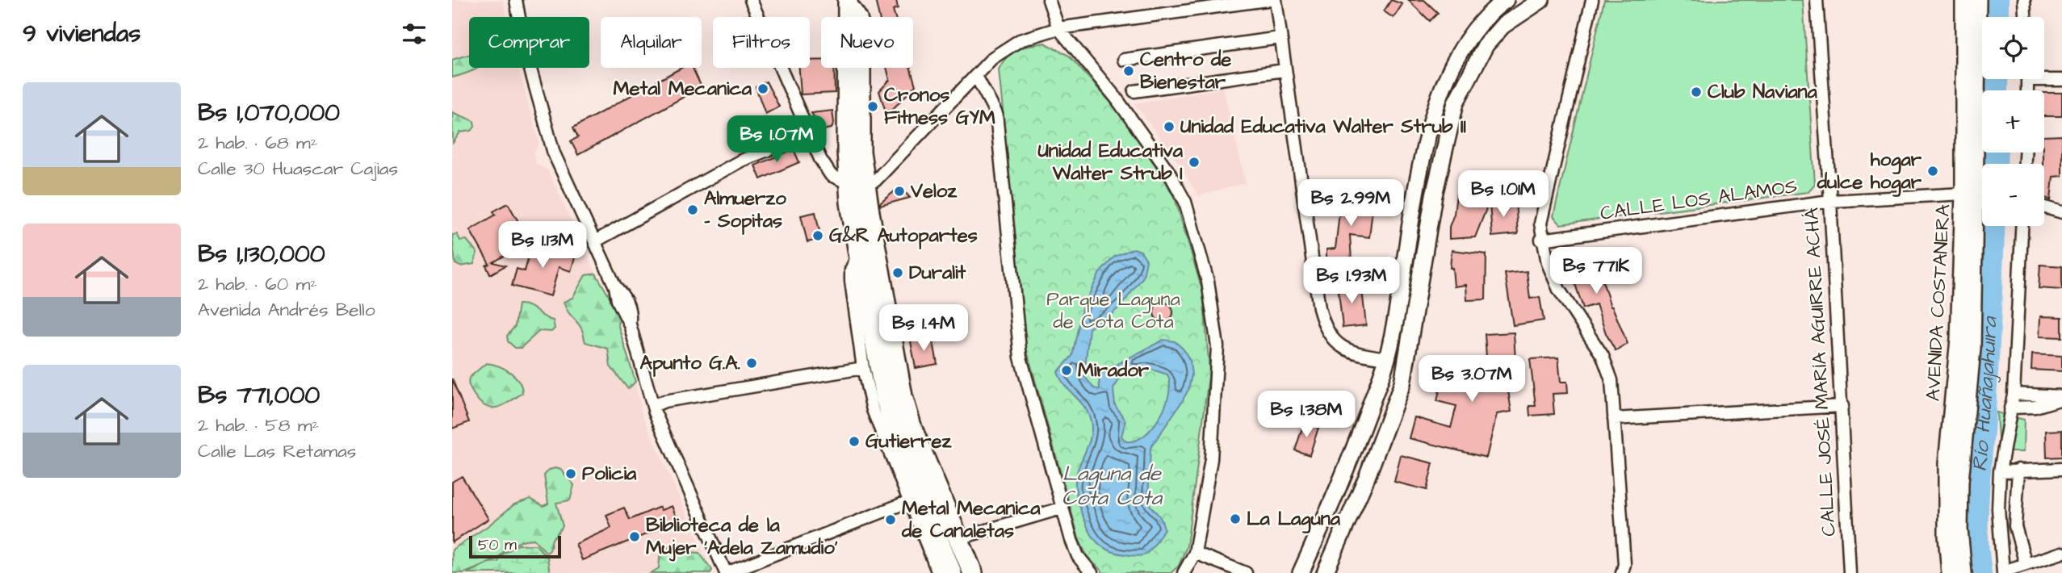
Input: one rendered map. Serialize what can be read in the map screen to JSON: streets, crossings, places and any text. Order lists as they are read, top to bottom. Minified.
{"streets":{"main road":["AVENIDA COSTANERA"],"street":["CALLE LOS ALAMOS","CALLE JOSÉ MARÍA AGUIRRE ACHÁ"]},"crossings":[["CALLE LOS ALAMOS","AVENIDA COSTANERA"],["CALLE LOS ALAMOS","CALLE JOSÉ MARÍA AGUIRRE ACHÁ"]],"water":["Río Huañajahuira","Laguna de Cota Cota"],"parks":["Parque Laguna de Cota Cota"],"places":["Centro de Bienestar","Metal Mecanica","Club Naviana","Cronos Fitness GYM","Unidad Educativa Walter Strub II","Unidad Educativa Walter Strub I","hogar dulce hogar","Veloz","Almuerzo - Sopitas","G&R Autopartes","Duralit","Apunto G.A.","Mirador","Gutierrez","Policia","La Laguna","Metal Mecanica de Canaletas","Biblioteca de la Mujer 'Adela Zamudio'"],"scale_bar":"50 m","page":{"heading":"9 viviendas","map_buttons":["+","−"],"chip":["Comprar","Alquilar","Filtros","Nuevo"],"list":[{"name":"Bs 1,070,000","note":"2 hab. · 68 m² · Calle 30 Huascar Cajias"},{"name":"Bs 1,130,000","note":"2 hab. · 60 m² · Avenida Andrés Bello"},{"name":"Bs 771,000","note":"2 hab. · 58 m² · Calle Las Retamas"}],"price":["Bs 1.07M","Bs 1.01M","Bs 2.99M","Bs 1.13M","Bs 771K","Bs 1.93M","Bs 1.4M","Bs 3.07M","Bs 1.38M"],"scale":"50 m"}}
